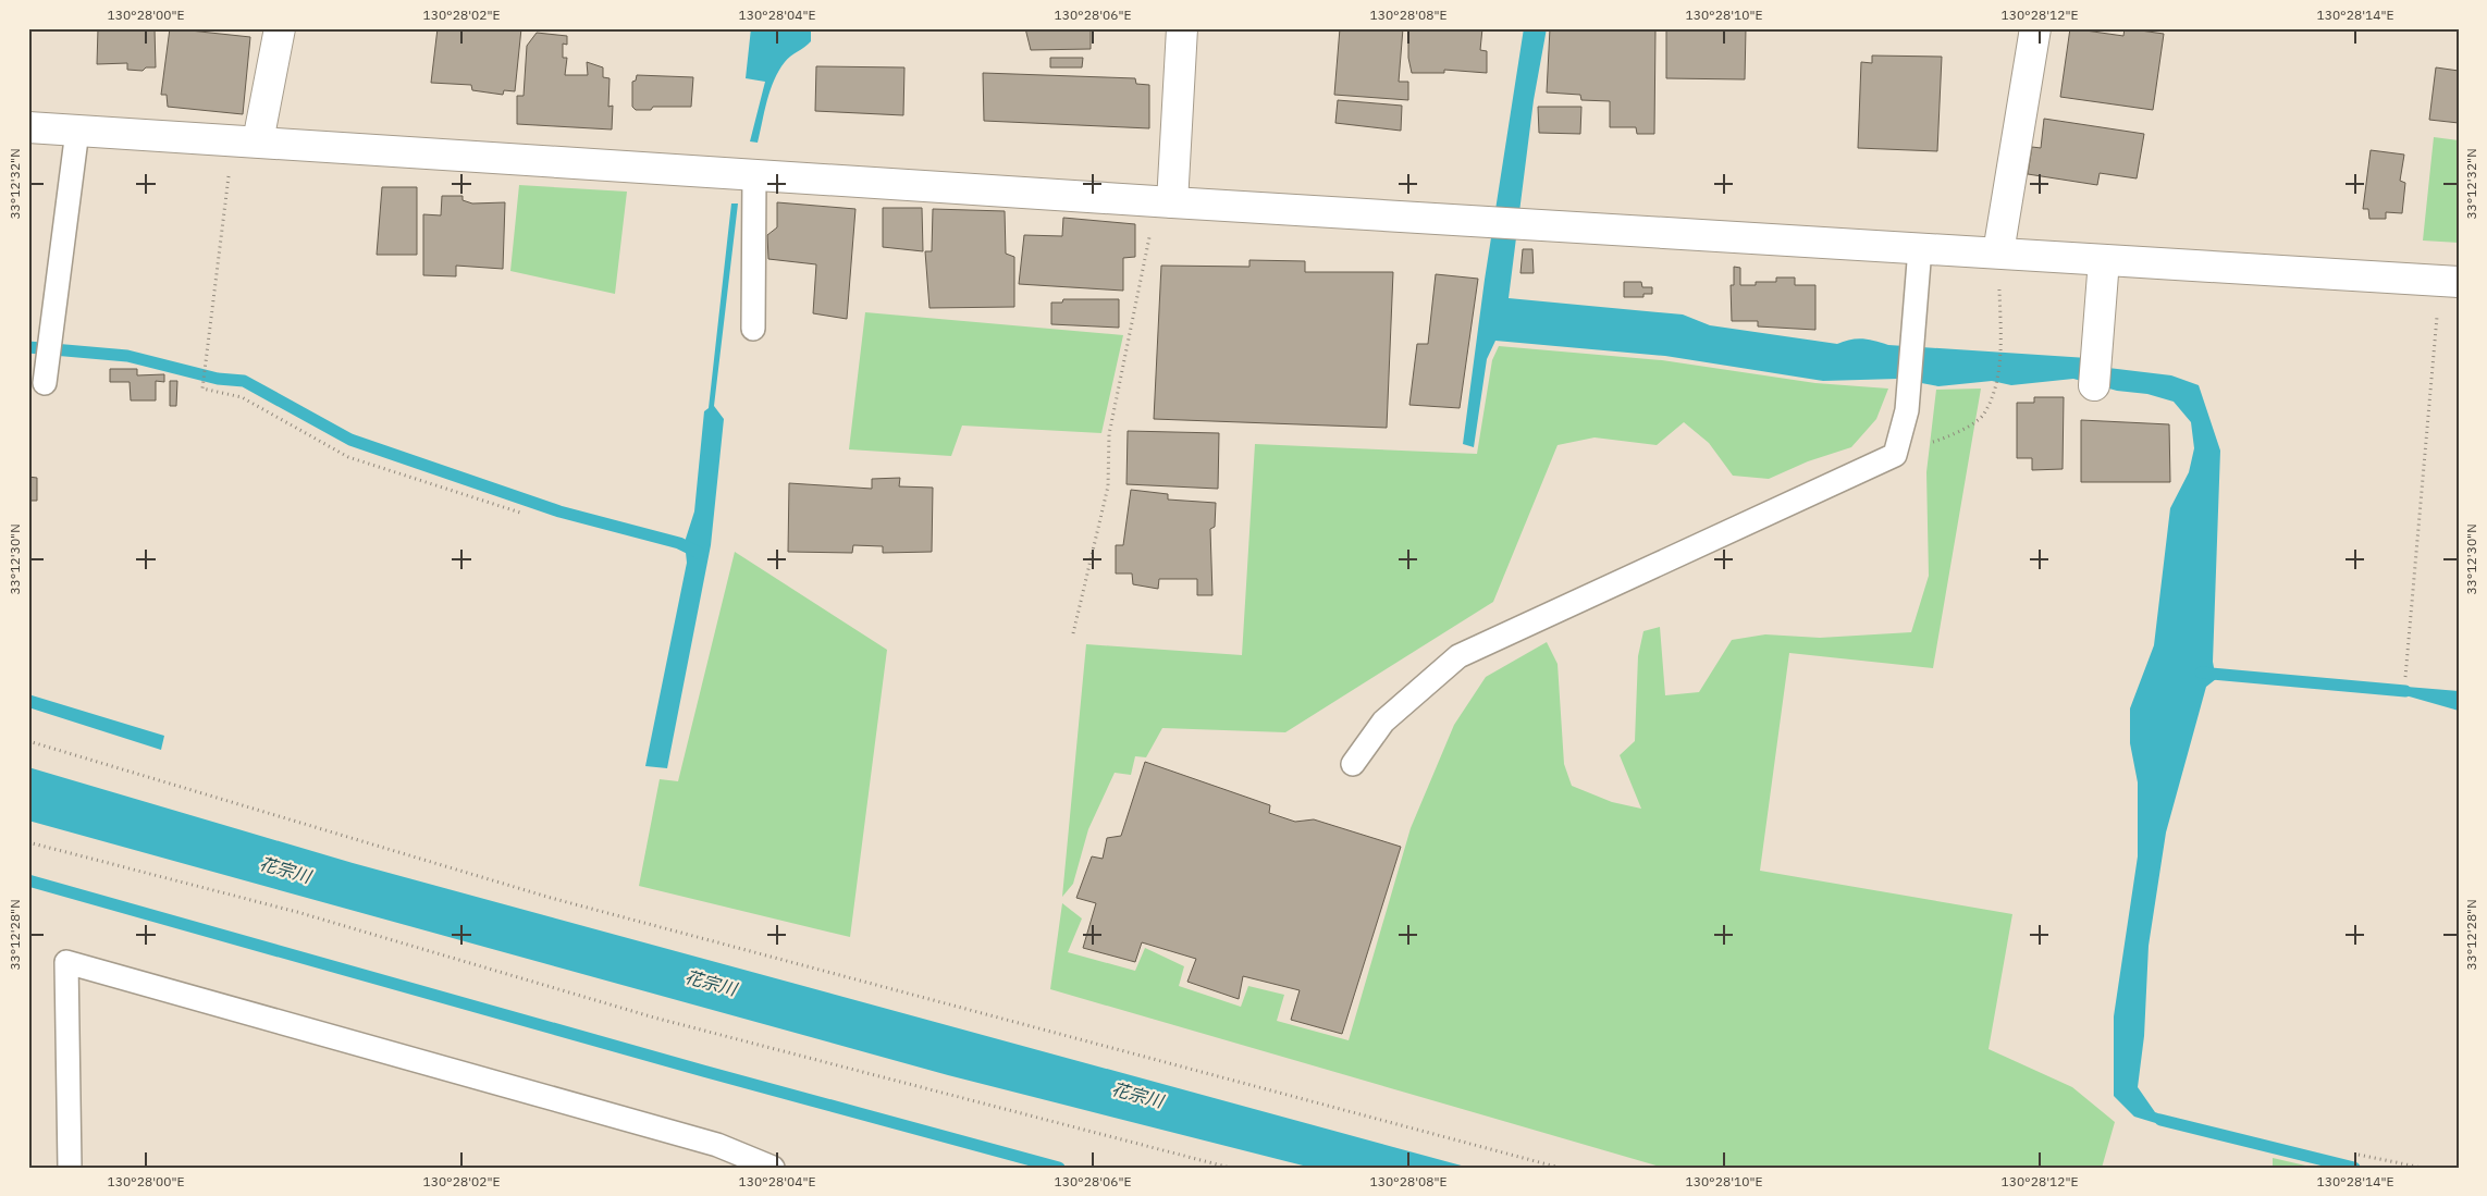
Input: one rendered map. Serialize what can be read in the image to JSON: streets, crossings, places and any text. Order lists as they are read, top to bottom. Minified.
{"water":["花宗川"],"coordinates":["130°28'00\"E","130°28'02\"E","130°28'04\"E","130°28'06\"E","130°28'08\"E","130°28'10\"E","130°28'12\"E","130°28'14\"E","33°12'32\"N","33°12'30\"N","33°12'28\"N"]}
